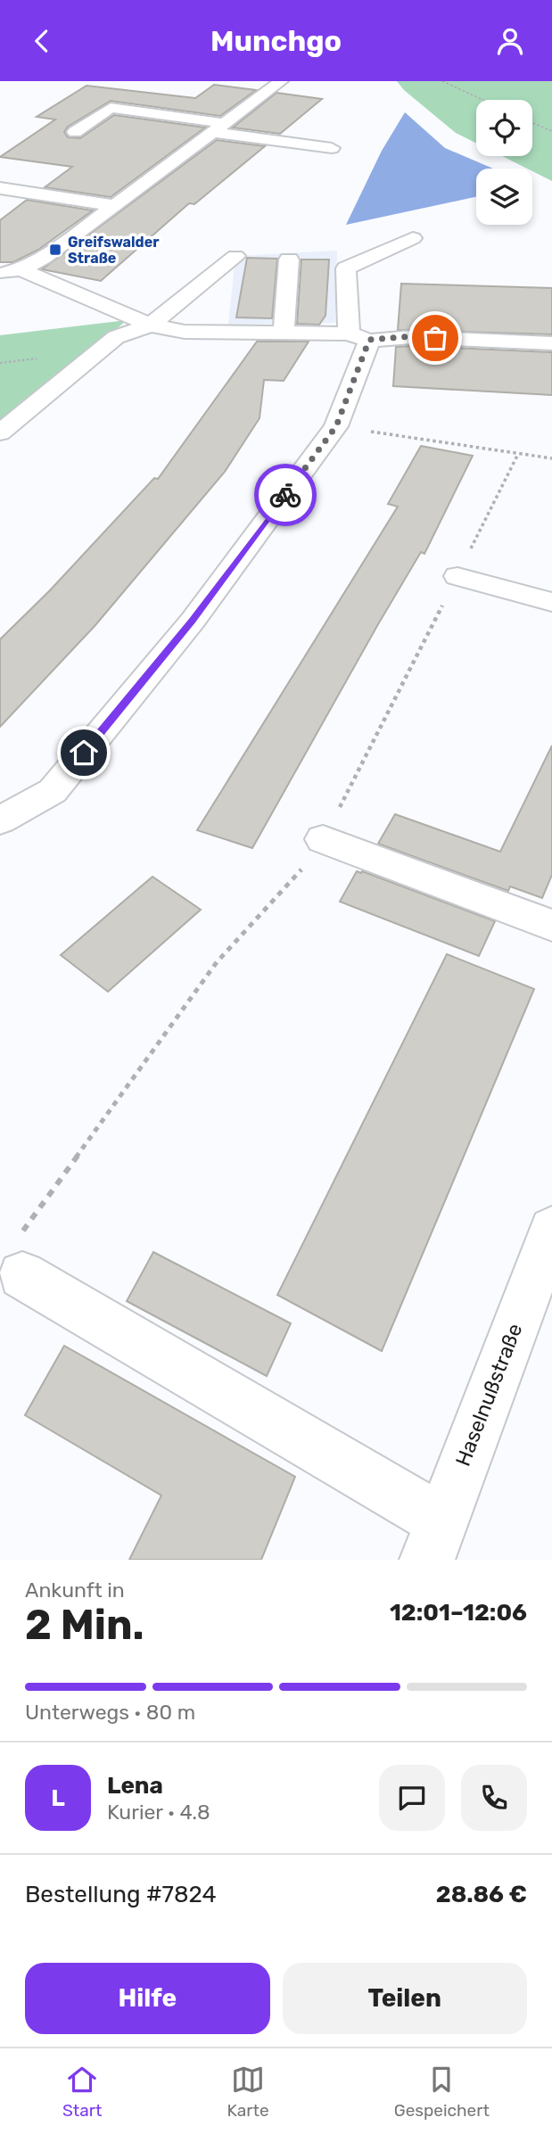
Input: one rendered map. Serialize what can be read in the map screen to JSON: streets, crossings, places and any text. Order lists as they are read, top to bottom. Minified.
{"streets":{"street":["Haselnußstraße"]},"places":{"transit":["Greifswalder Straße"]},"page":{"header":"Munchgo","heading":["2 Min.","Ankunft in","12:01–12:06"],"panel":["Lena","Kurier · 4.8","Bestellung #7824","28.86 €"],"bar":"Unterwegs · 80 m","round":"L","buttons":["Hilfe","Teilen"],"tabs":["Start","Karte","Gespeichert"]}}
